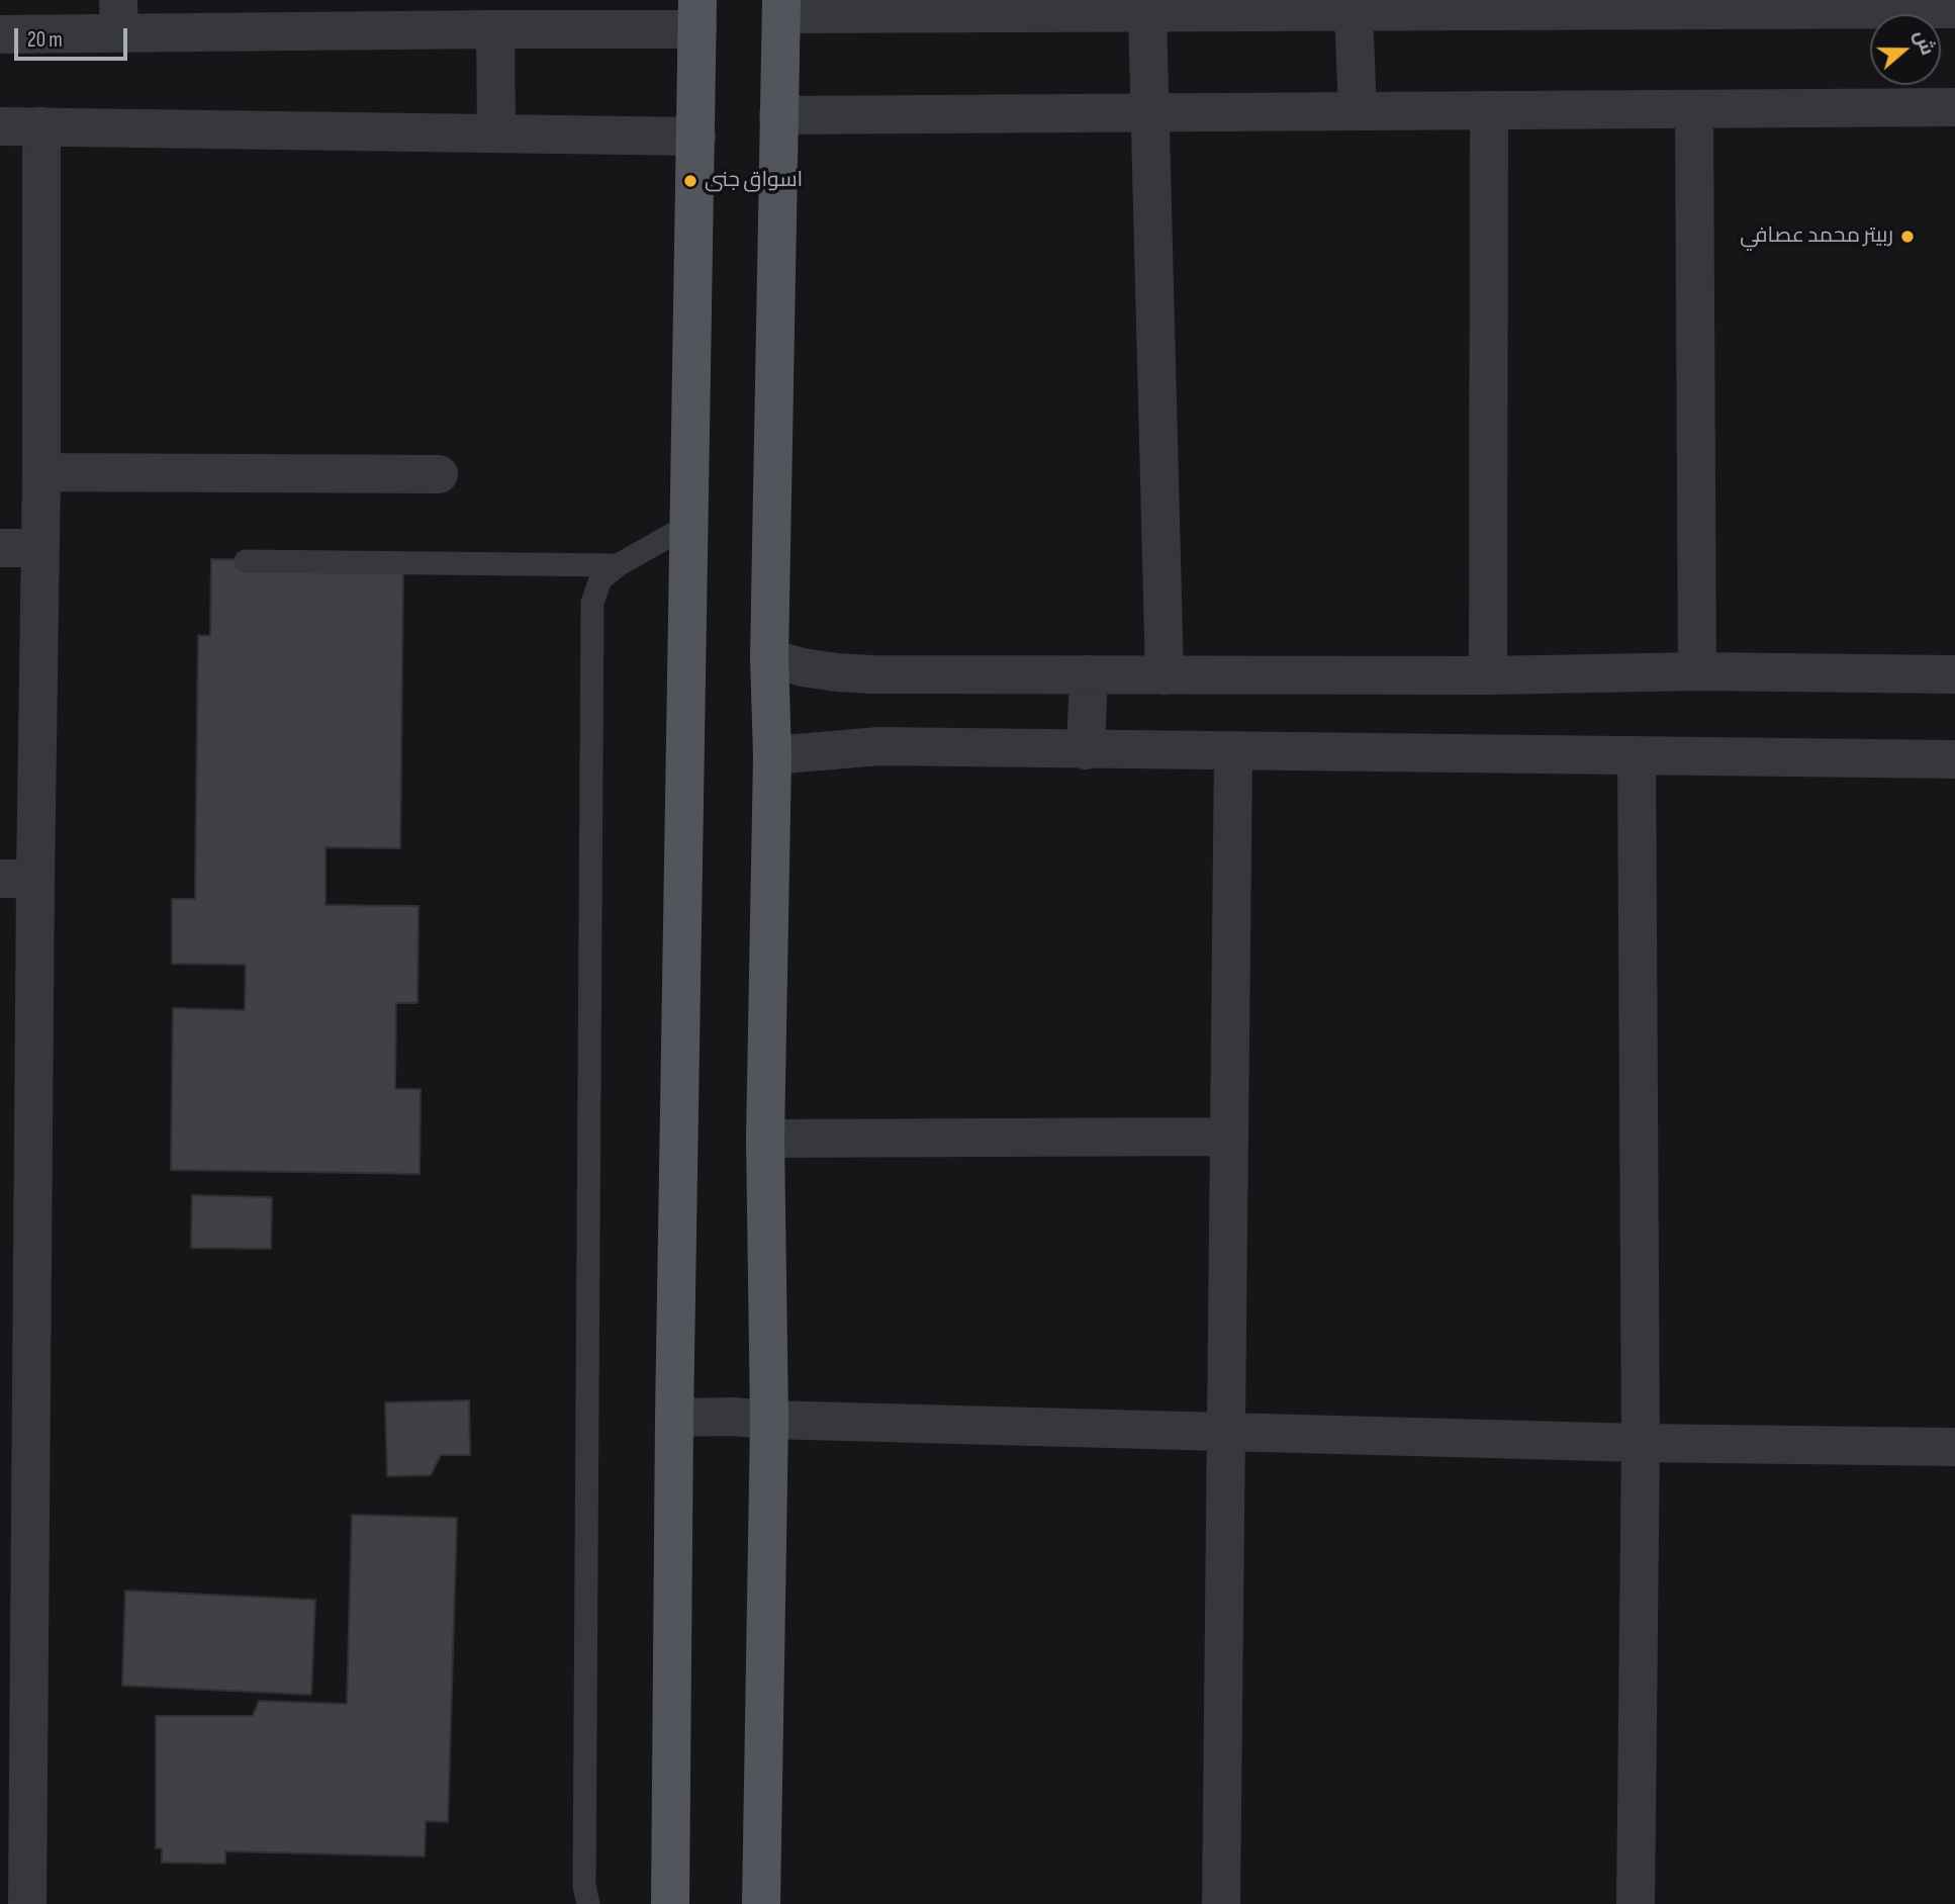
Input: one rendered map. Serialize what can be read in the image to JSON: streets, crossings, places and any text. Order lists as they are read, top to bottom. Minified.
{"places":["اسواق جنى","ربيتر محمد عصافي"],"scale_bar":"20 m","north":"right"}
